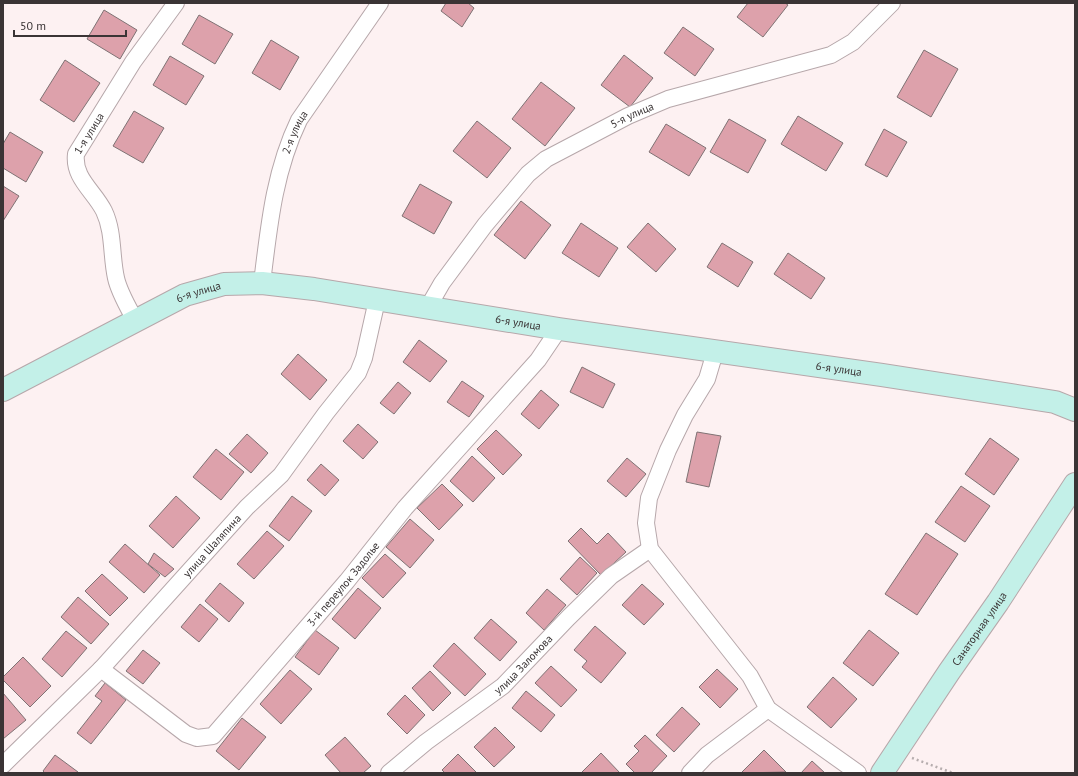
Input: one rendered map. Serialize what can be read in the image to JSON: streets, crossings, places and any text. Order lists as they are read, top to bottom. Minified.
{"streets":{"street":["5-я улица","1-я улица","2-я улица","6-я улица","улица Шаляпина","3-й переулок Задолье","Санаторная улица","улица Заломова"]},"crossings":[["5-я улица","6-я улица"],["1-я улица","6-я улица"],["2-я улица","6-я улица"],["6-я улица","улица Шаляпина"],["6-я улица","3-й переулок Задолье"],["улица Шаляпина","3-й переулок Задолье"]],"scale_bar":"50 m"}
